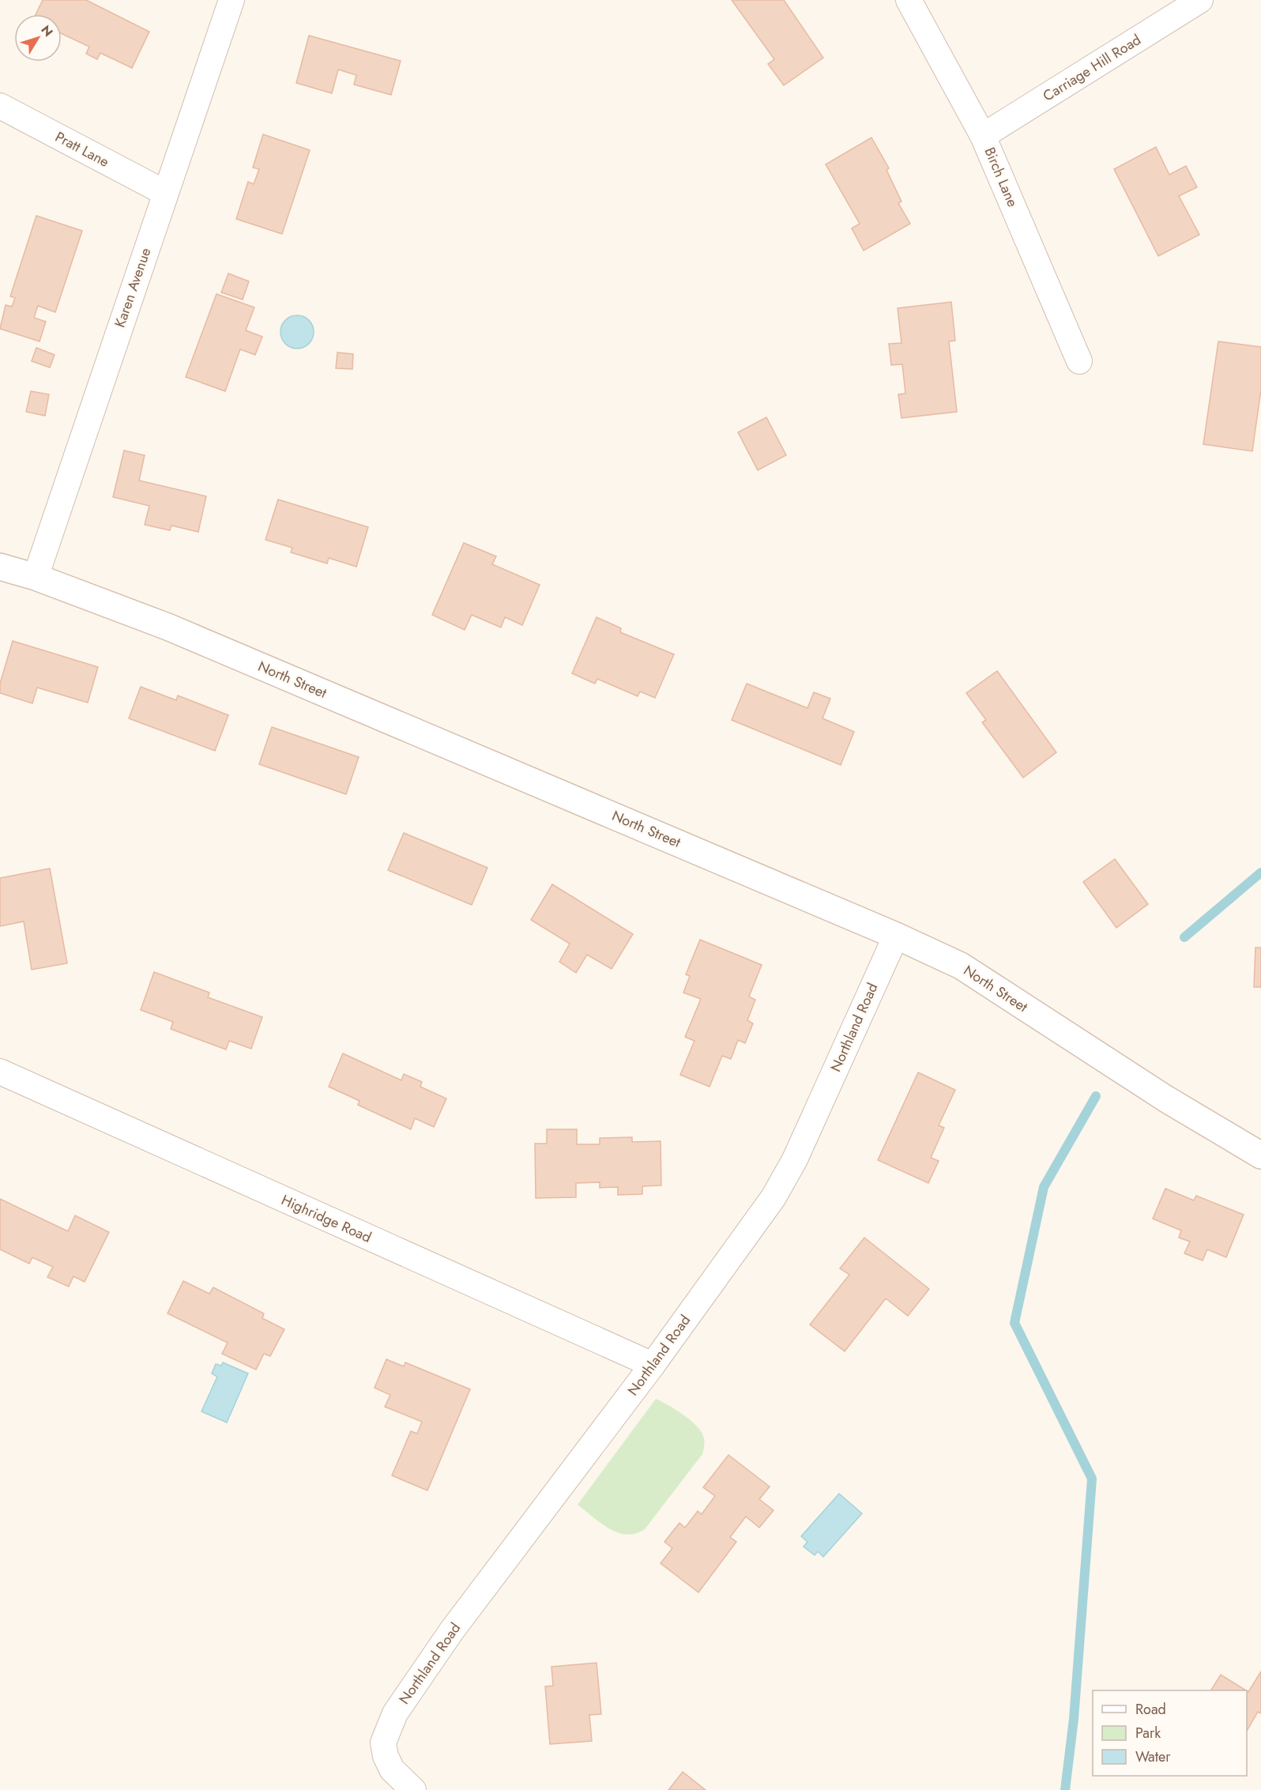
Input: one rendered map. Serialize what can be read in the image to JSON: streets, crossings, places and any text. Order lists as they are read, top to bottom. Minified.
{"streets":{"street":["Carriage Hill Road","Pratt Lane","Birch Lane","Karen Avenue","North Street","Northland Road","Highridge Road"]},"crossings":[["Carriage Hill Road","Birch Lane"],["Pratt Lane","Karen Avenue"],["Karen Avenue","North Street"],["North Street","Northland Road"],["Northland Road","Highridge Road"]],"legend":["Road","Park","Water"],"north":"top right"}
